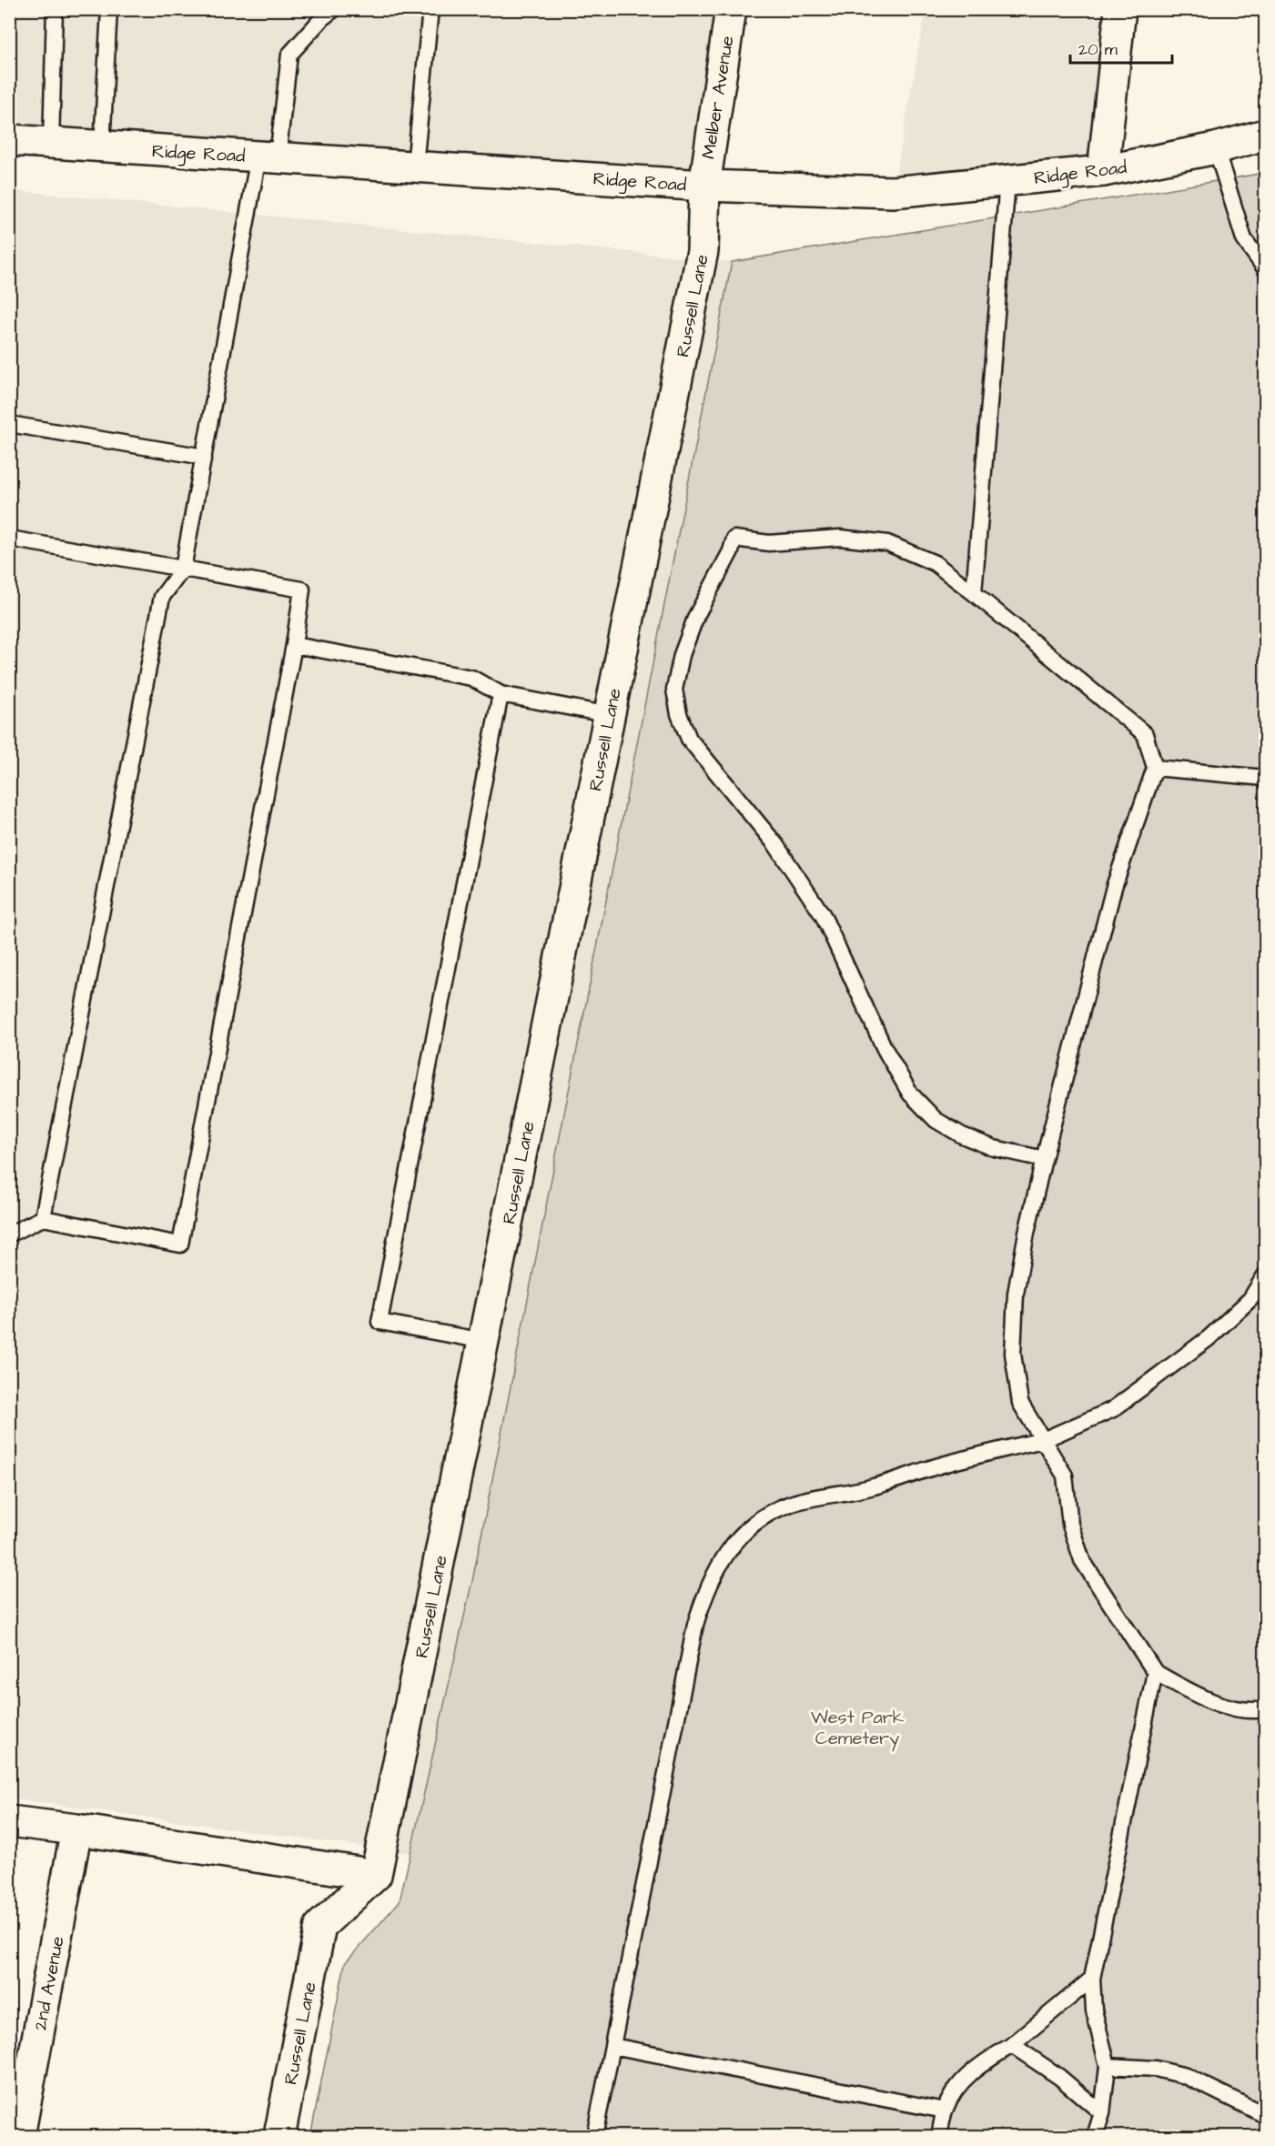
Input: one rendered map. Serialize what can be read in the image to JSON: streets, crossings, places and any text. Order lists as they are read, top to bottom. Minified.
{"streets":{"street":["Melber Avenue","Ridge Road","Russell Lane","2nd Avenue"]},"crossings":[["Melber Avenue","Ridge Road"],["Melber Avenue","Russell Lane"],["Ridge Road","Russell Lane"]],"parks":["West Park Cemetery"],"scale_bar":"20 m"}
